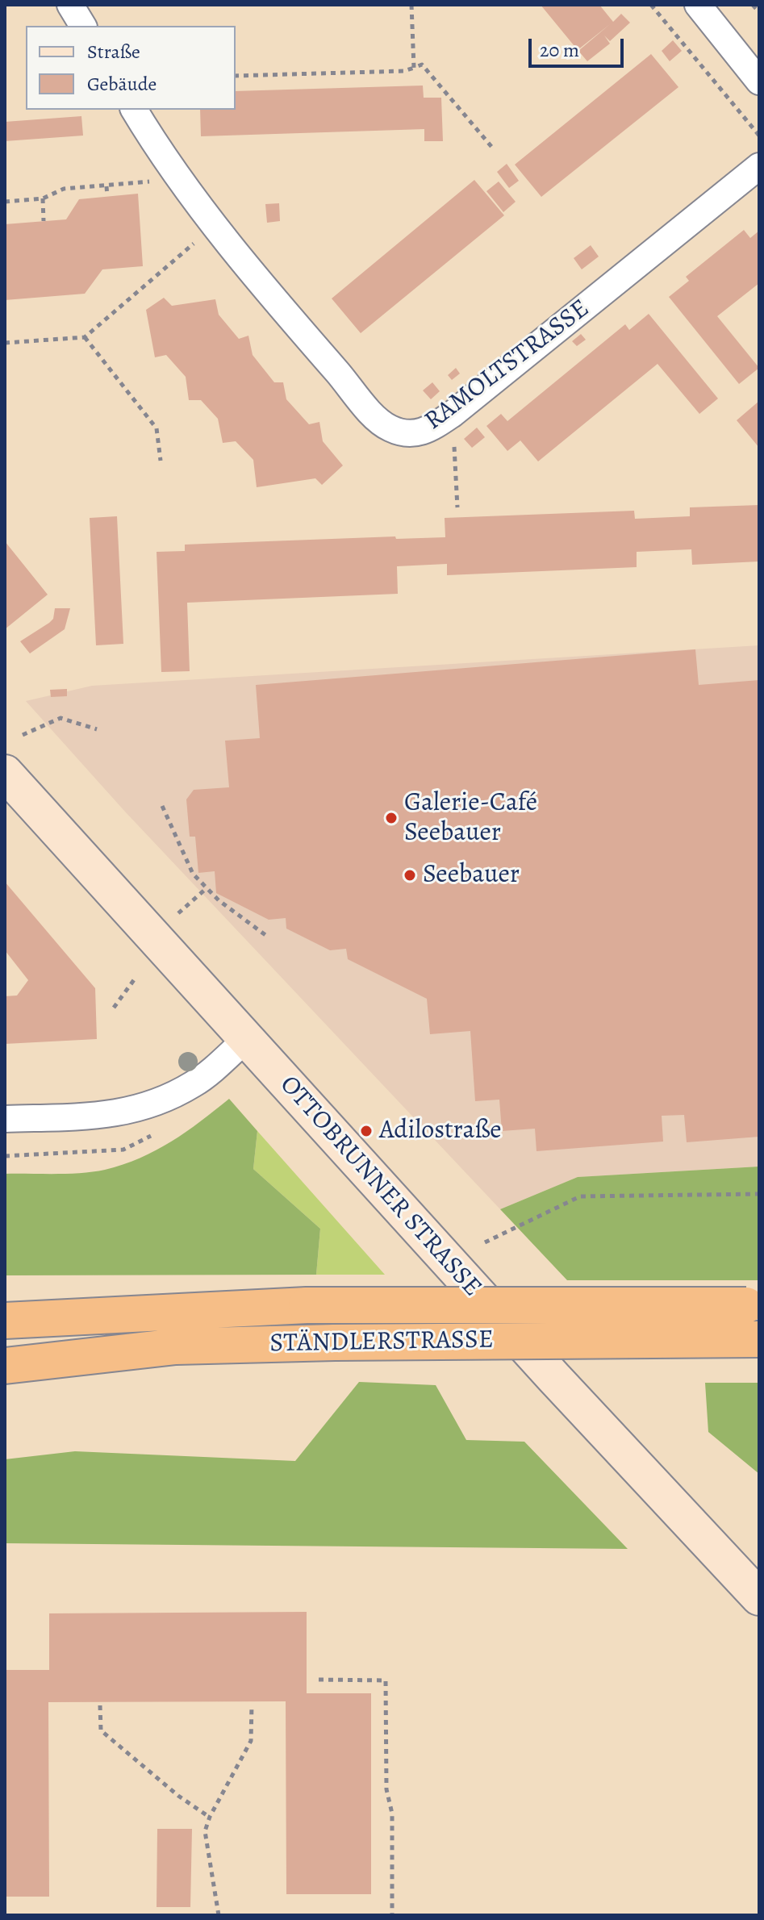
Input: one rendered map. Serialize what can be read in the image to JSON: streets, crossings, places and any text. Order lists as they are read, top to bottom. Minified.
{"streets":{"highway":["STÄNDLERSTRASSE"],"main road":["OTTOBRUNNER STRASSE"],"street":["RAMOLTSTRASSE"]},"places":["Galerie-Café Seebauer","Seebauer","Adilostraße"],"legend":["Straße","Gebäude"],"scale_bar":"20 m"}
